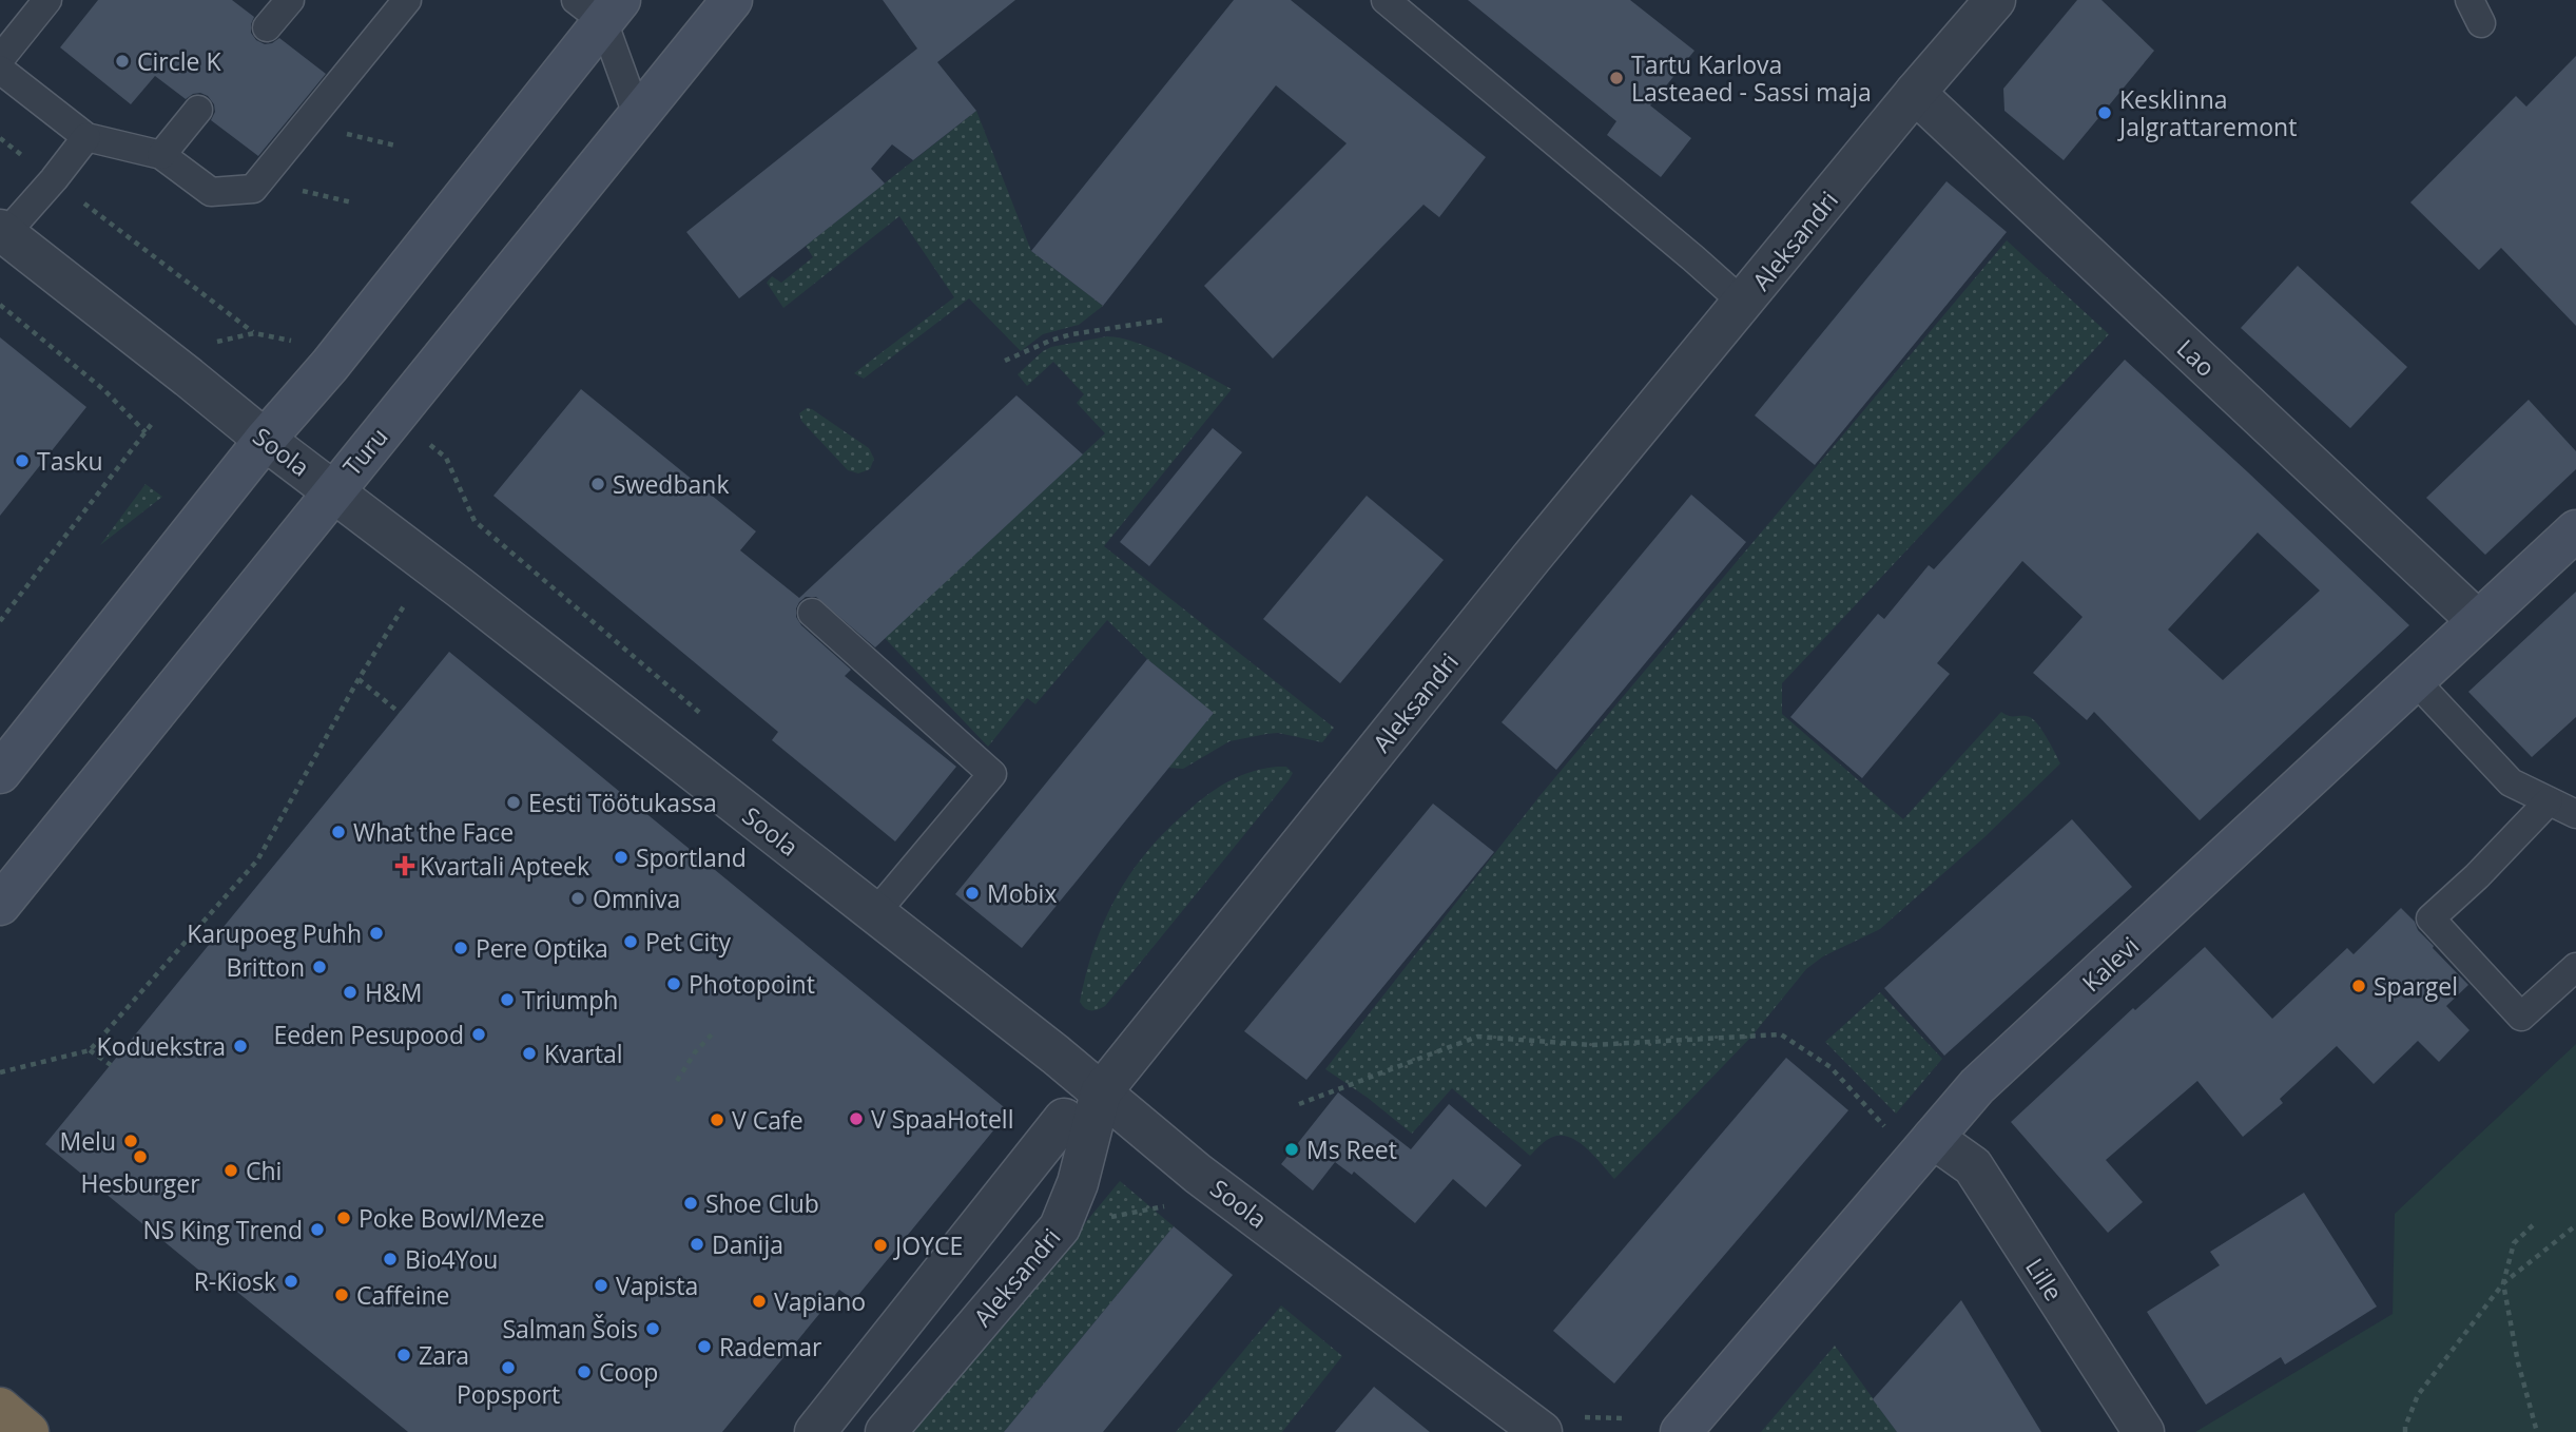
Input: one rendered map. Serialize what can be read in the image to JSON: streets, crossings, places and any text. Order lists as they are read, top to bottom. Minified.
{"streets":{"main road":["Turu","Kalevi"],"street":["Aleksandri","Lao","Soola","Lille"]},"crossings":[["Aleksandri","Lao"],["Aleksandri","Soola"],["Lao","Kalevi"],["Soola","Turu"],["Kalevi","Lille"]],"places":{"other":["Circle K","Tartu Karlova Lasteaed - Sassi maja","Kesklinna Jalgrattaremont","Tasku","Swedbank","Eesti Töötukassa","What the Face","Sportland","Mobix","Omniva","Karupoeg Puhh","Pet City","Pere Optika","Britton","Photopoint","Spargel","H&M","Triumph","Eeden Pesupood","Koduekstra","Kvartal","V SpaaHotell","V Cafe","Melu","Ms Reet","Hesburger","Chi","Shoe Club","Poke Bowl/Meze","NS King Trend","Danija","JOYCE","Bio4You","R-Kiosk","Vapista","Caffeine","Vapiano","Salman Šois","Rademar","Zara","Popsport","Coop"],"health":["Kvartali Apteek"]}}
